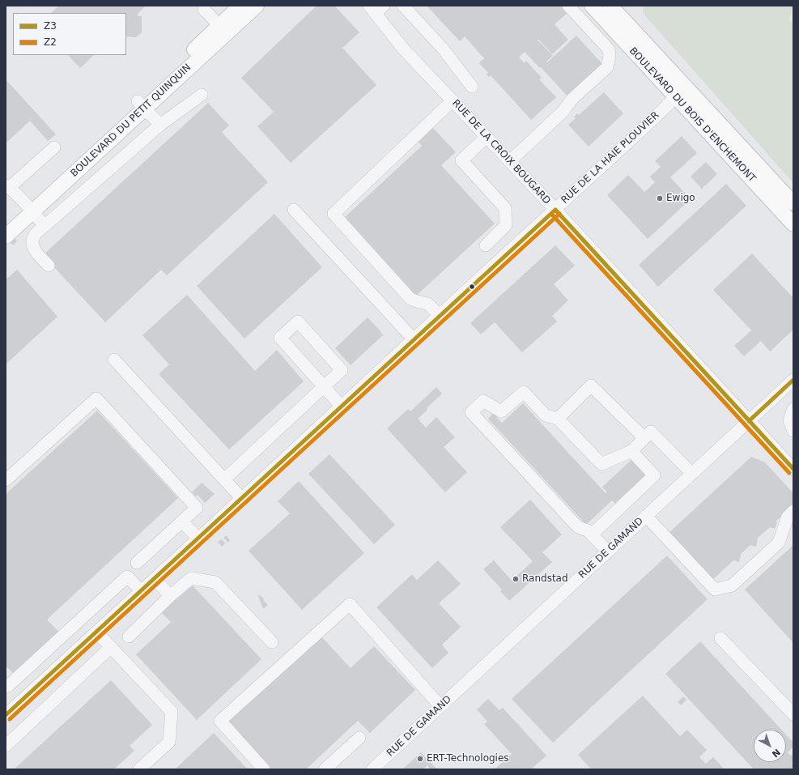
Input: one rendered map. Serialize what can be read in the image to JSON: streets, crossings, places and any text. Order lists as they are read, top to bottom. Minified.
{"streets":{"main road":["BOULEVARD DU BOIS D'ENCHEMONT","BOULEVARD DU PETIT QUINQUIN"],"street":["RUE DE LA CROIX BOUGARD","RUE DE LA HAIE PLOUVIER","RUE DE GAMAND"]},"crossings":[["BOULEVARD DU BOIS D'ENCHEMONT","RUE DE LA HAIE PLOUVIER"],["RUE DE LA CROIX BOUGARD","RUE DE LA HAIE PLOUVIER"],["RUE DE LA CROIX BOUGARD","RUE DE GAMAND"]],"places":["Ewigo","Randstad","ERT-Technologies"],"lines":["transit line Z3","transit line Z2"],"legend":["Z3","Z2"],"north":"bottom right"}
